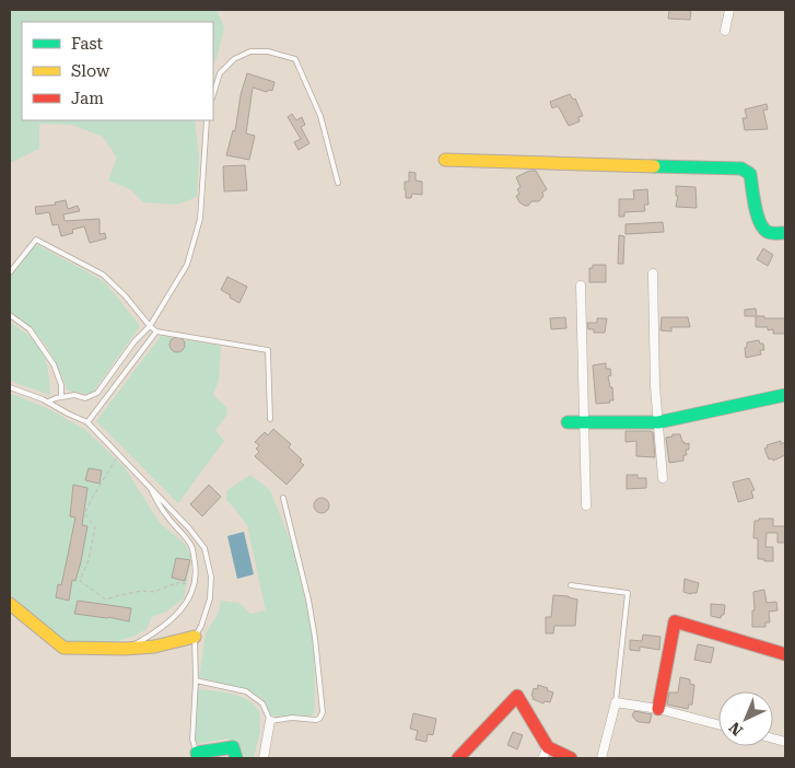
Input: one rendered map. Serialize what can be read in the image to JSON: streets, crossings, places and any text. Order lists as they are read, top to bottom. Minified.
{"legend":["Fast","Slow","Jam"],"north":"bottom left"}
